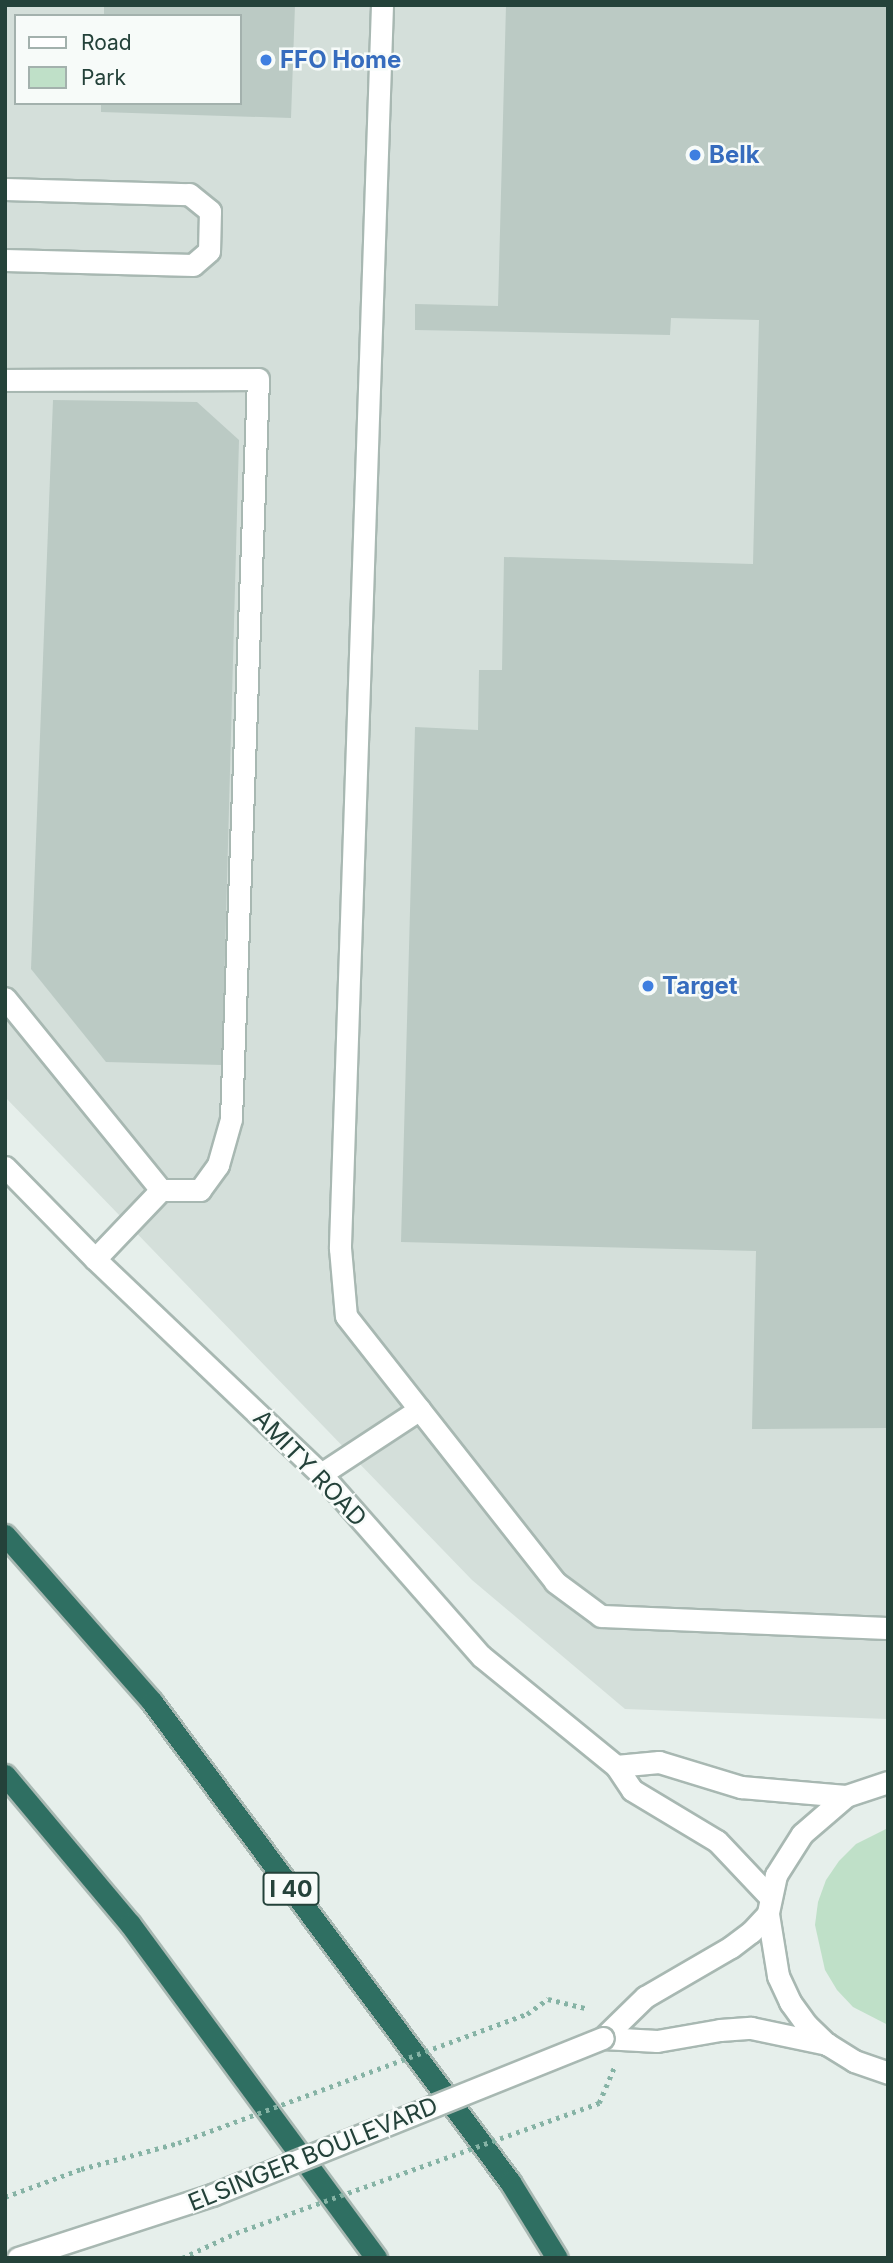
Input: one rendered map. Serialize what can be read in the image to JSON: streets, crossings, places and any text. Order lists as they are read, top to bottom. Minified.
{"streets":{"highway":["I 40"],"street":["AMITY ROAD","ELSINGER BOULEVARD"]},"crossings":[["AMITY ROAD","ELSINGER BOULEVARD"]],"places":["FFO Home","Belk","Target"],"legend":["Road","Park"]}
